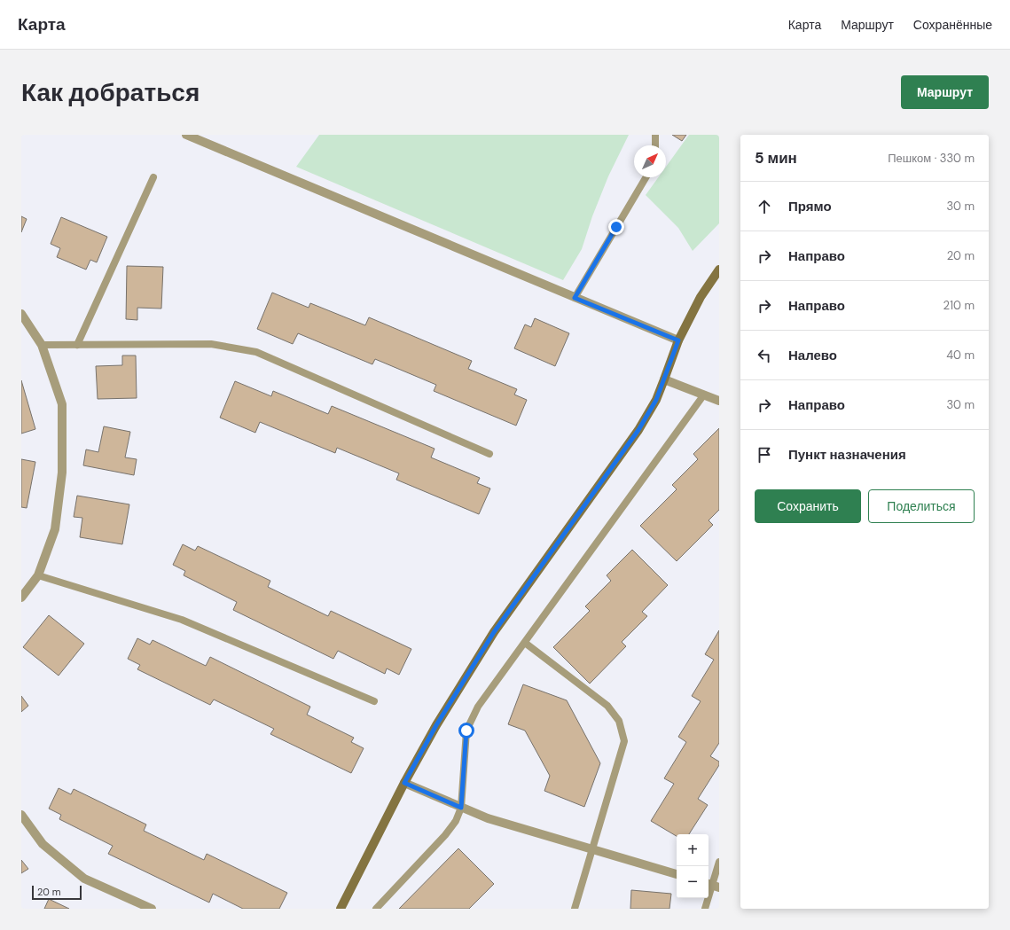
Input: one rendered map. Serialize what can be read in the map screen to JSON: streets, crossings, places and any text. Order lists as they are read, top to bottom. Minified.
{"scale_bar":"20 m","north":"top right","page":{"header":"Карта","nav":["Карта","Маршрут","Сохранённые"],"buttons":["Маршрут",["Сохранить","Поделиться"]],"title":"Как добраться","heading":["5 мин","Пешком · 330 m"],"list":[["Прямо","30 m"],["Направо","20 m"],["Направо","210 m"],["Налево","40 m"],["Направо","30 m"],"Пункт назначения"],"map_buttons":["+","−"],"scale":"20 m"}}
